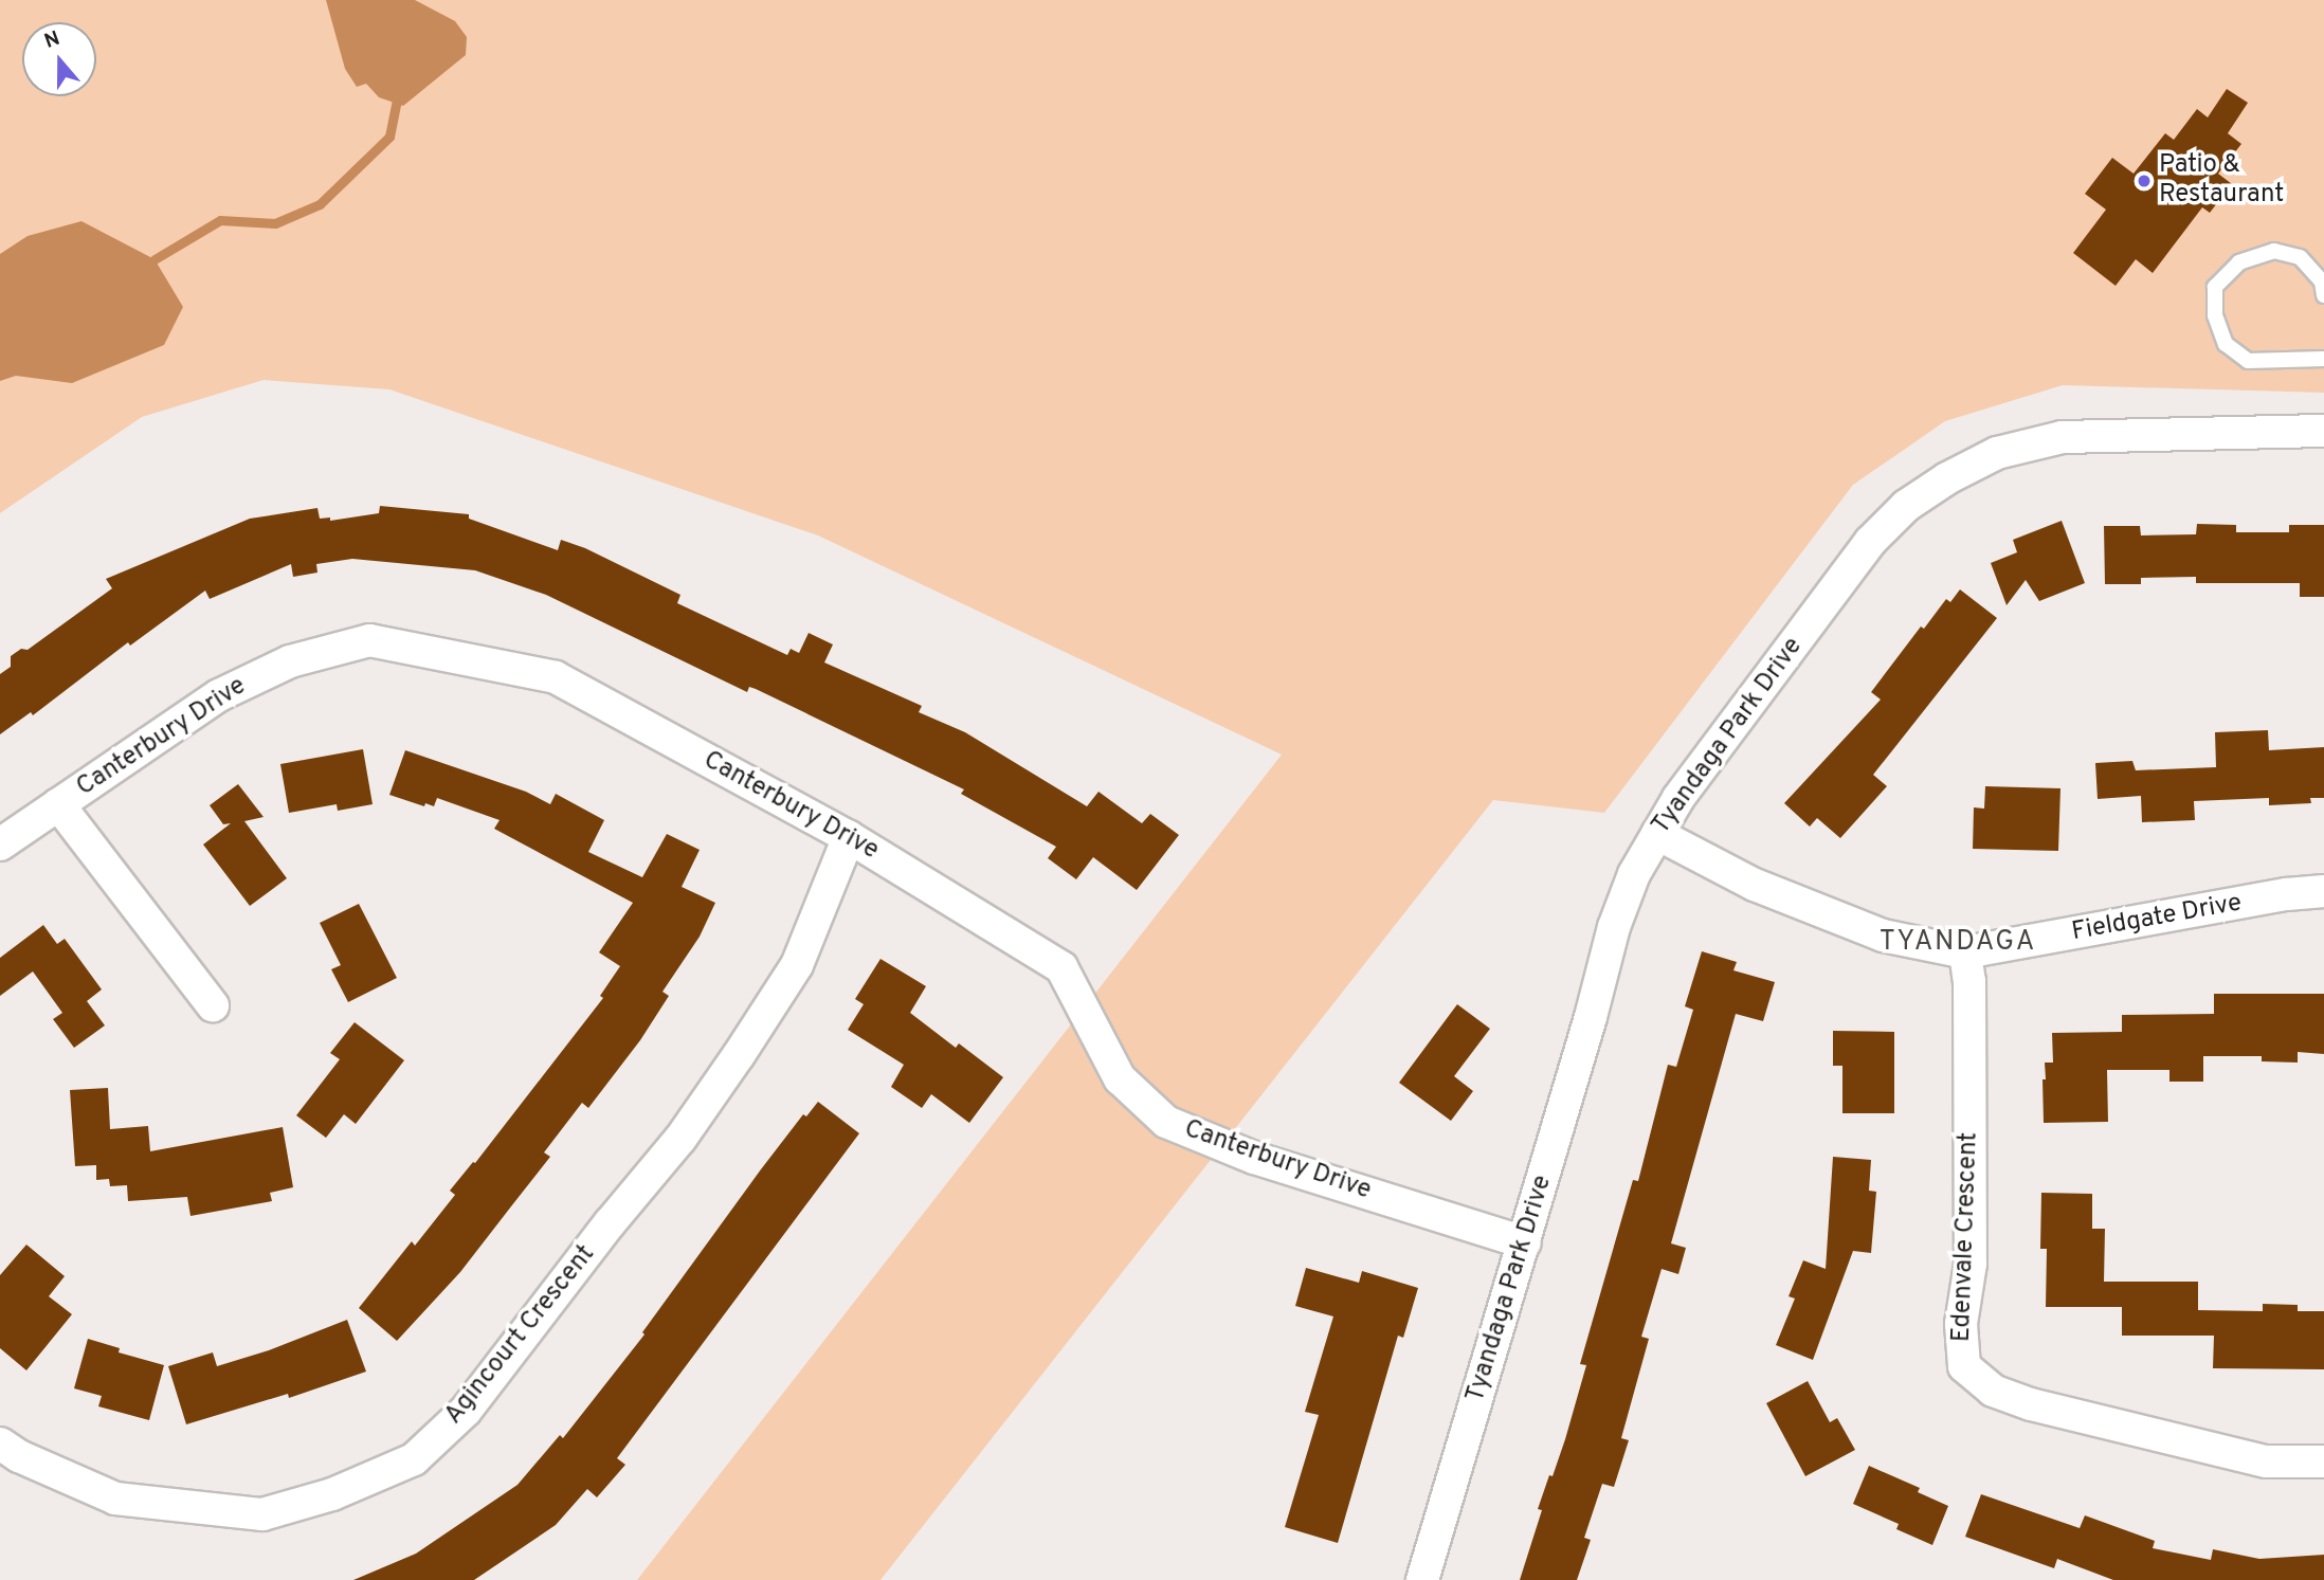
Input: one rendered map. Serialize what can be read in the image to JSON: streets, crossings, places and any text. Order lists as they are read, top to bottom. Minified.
{"streets":{"street":["Tyandaga Park Drive","Canterbury Drive","Fieldgate Drive","Edenvale Crescent","Agincourt Crescent"]},"crossings":[["Tyandaga Park Drive","Canterbury Drive"],["Tyandaga Park Drive","Fieldgate Drive"],["Canterbury Drive","Agincourt Crescent"],["Fieldgate Drive","Edenvale Crescent"]],"districts":["TYANDAGA"],"places":["Patio & Restaurant"],"north":"top"}
